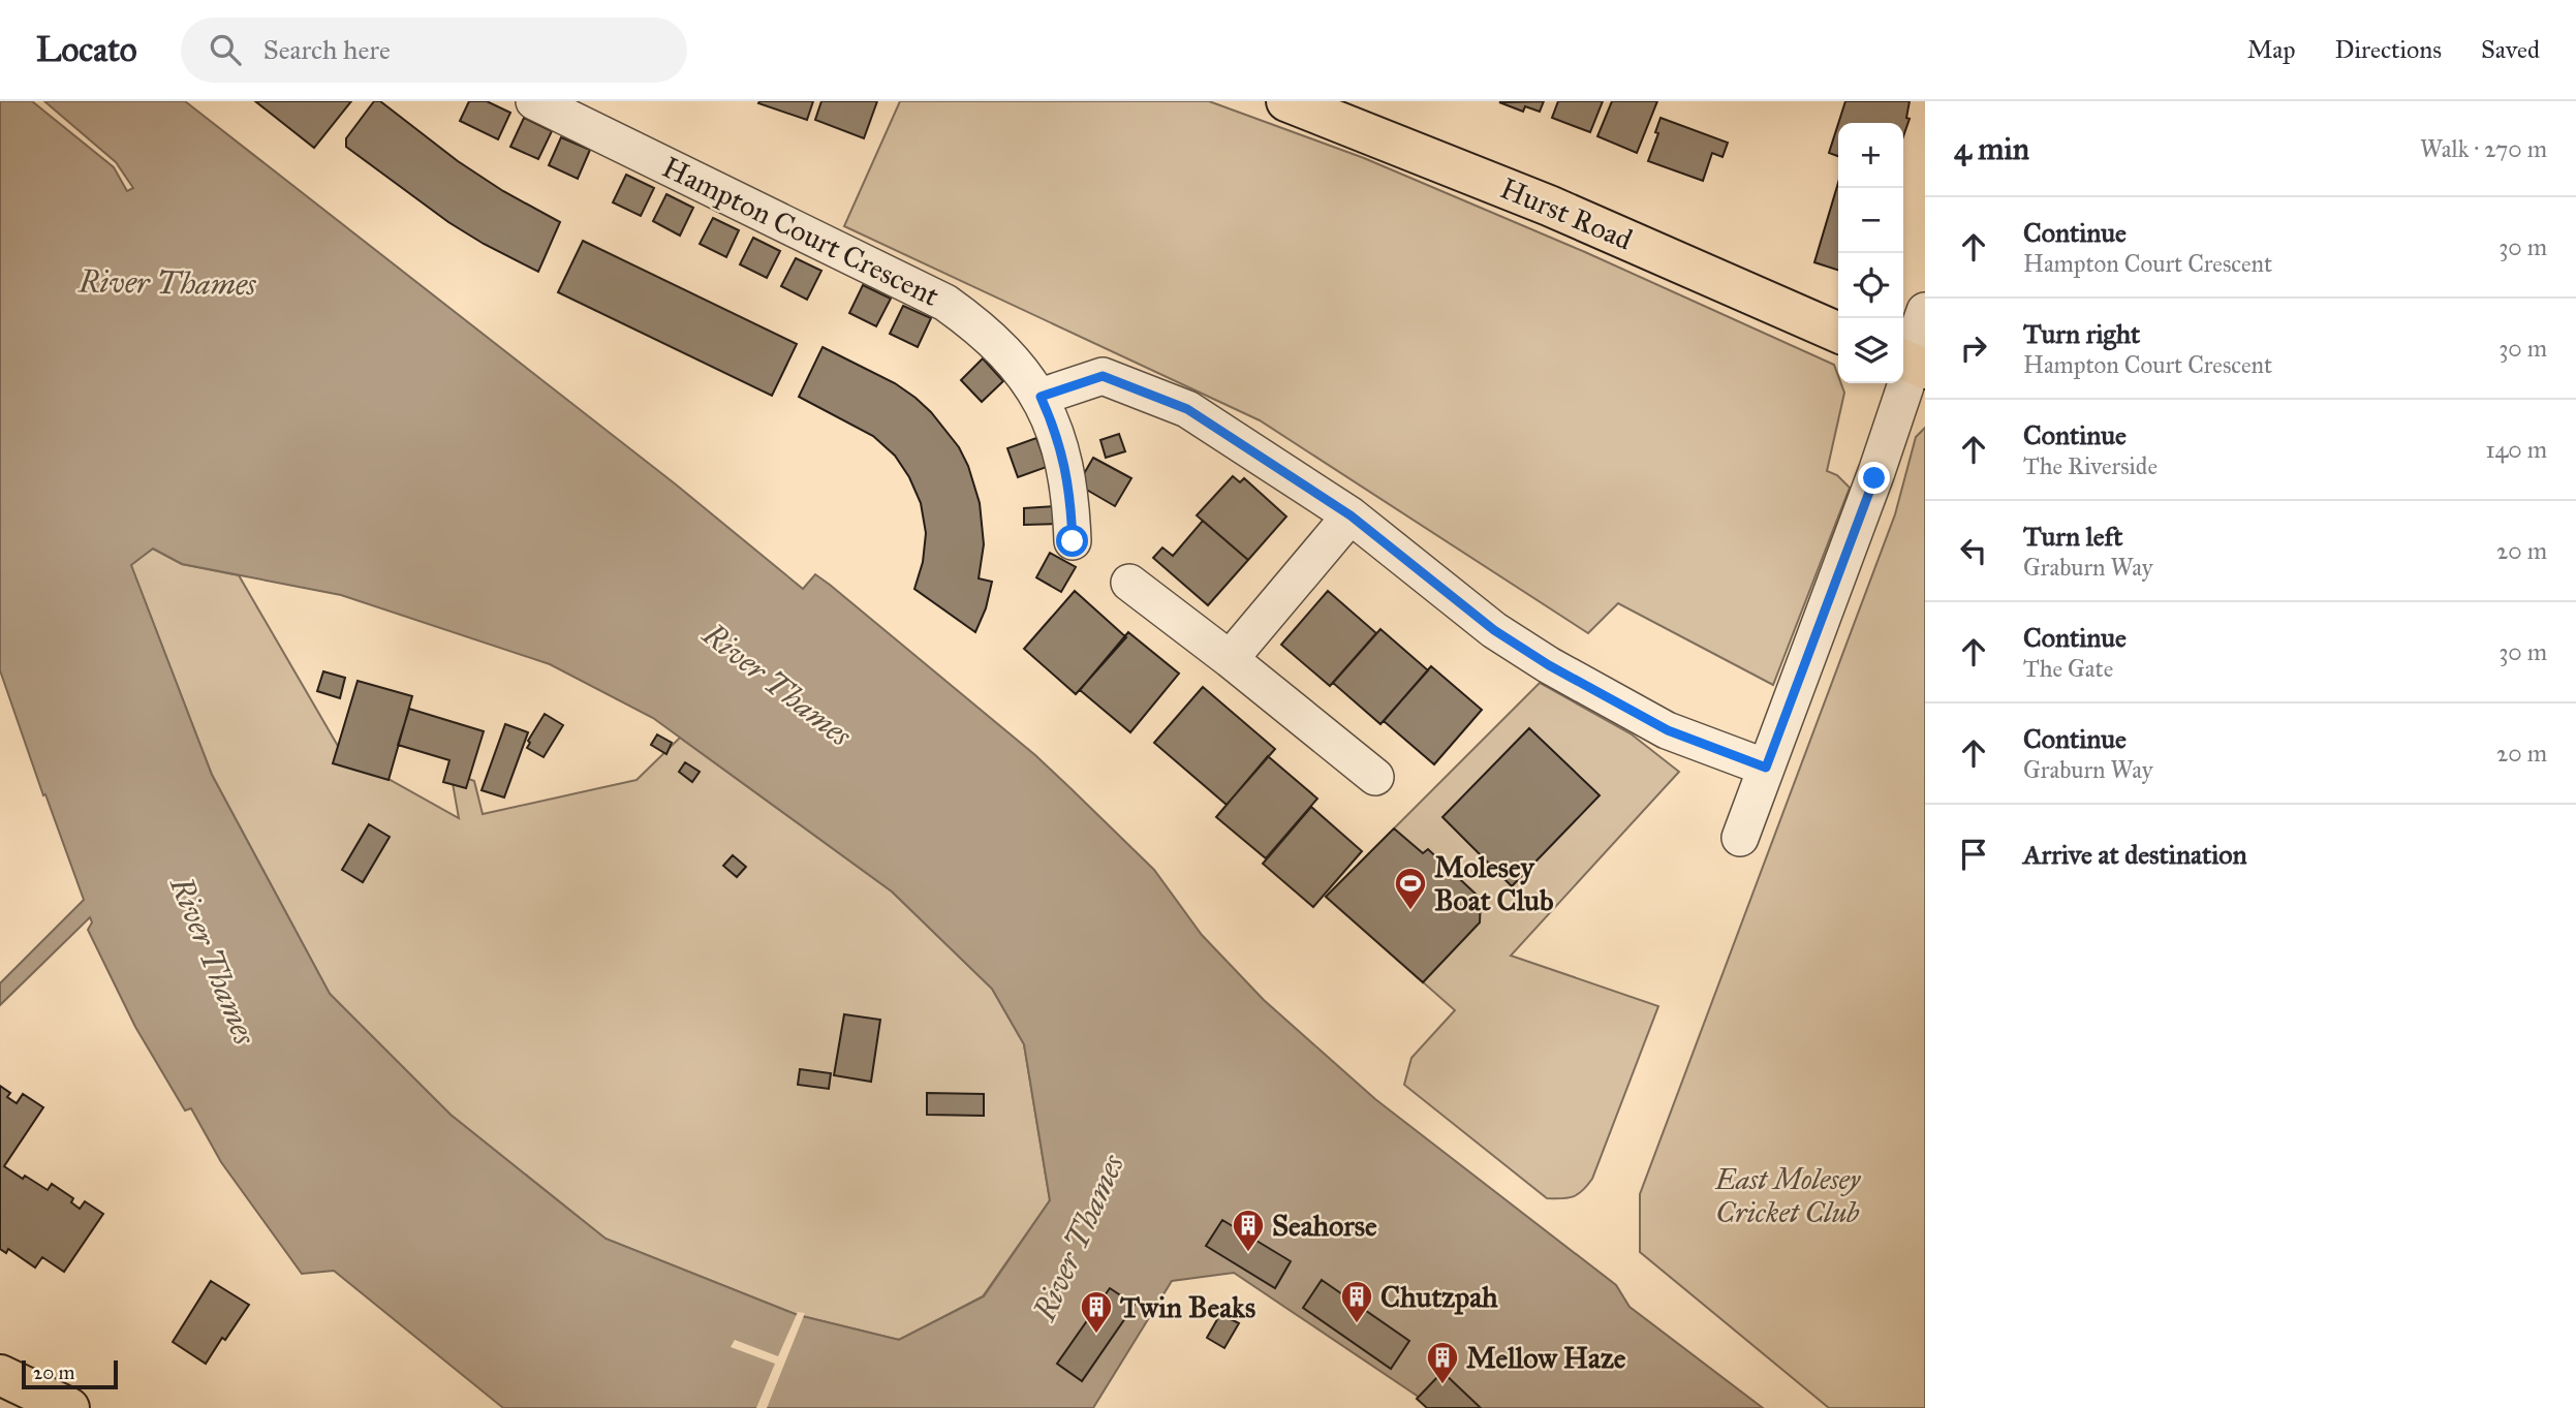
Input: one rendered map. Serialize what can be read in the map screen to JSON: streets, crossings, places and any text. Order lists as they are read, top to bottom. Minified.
{"streets":{"main road":["Hurst Road"],"street":["Hampton Court Crescent"]},"water":["River Thames"],"parks":["East Molesey Cricket Club"],"places":{"sports":["Molesey Boat Club"],"building":["Seahorse","Chutzpah","Twin Beaks","Mellow Haze"]},"scale_bar":"20 m","page":{"header":"Locato","search":"Search here","nav":["Map","Directions","Saved"],"heading":["4 min","Walk · 270 m"],"map_buttons":["+","−"],"list":[["Continue","Hampton Court Crescent","30 m"],["Turn right","Hampton Court Crescent","30 m"],["Continue","The Riverside","140 m"],["Turn left","Graburn Way","20 m"],["Continue","The Gate","30 m"],["Continue","Graburn Way","20 m"],"Arrive at destination"],"scale":"20 m"}}
